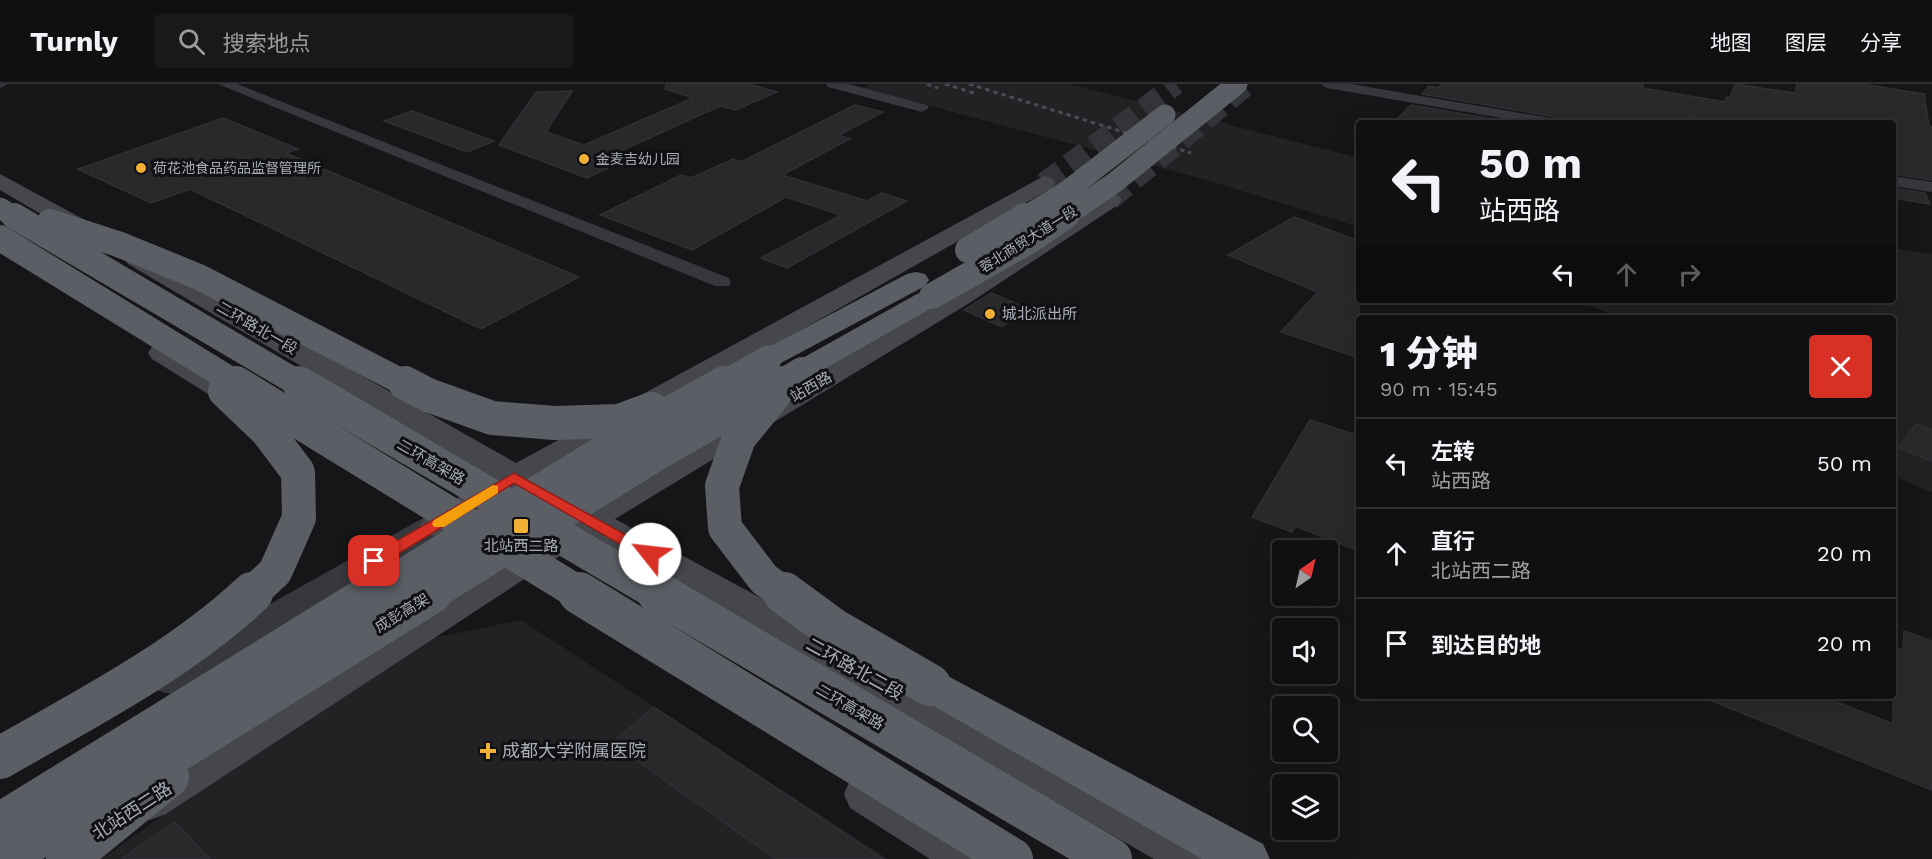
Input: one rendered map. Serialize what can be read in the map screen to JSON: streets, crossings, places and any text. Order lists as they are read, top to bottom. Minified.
{"streets":{"highway":["蓉北商贸大道一段","二环高架路","成彭高架"],"main road":["二环路北一段","站西路","二环路北二段","北站西二路"]},"crossings":[["蓉北商贸大道一段","成彭高架"],["二环路北一段","二环高架路"],["二环路北一段","二环路北二段"],["站西路","二环路北二段"],["站西路","北站西二路"]],"places":{"other":["金麦吉幼儿园","荷花池食品药品监督管理所","城北派出所"],"transit":["北站西二路"],"health":["成都大学附属医院"]},"north":"top right","page":{"header":"Turnly","search":"搜索地点","nav":["地图","图层","分享"],"turn":["50 m","站西路"],"heading":["1 分钟","90 m · 15:45"],"list":[{"name":"左转","note":"站西路","value":"50 m"},{"name":"直行","note":"北站西二路","value":"20 m"},{"name":"到达目的地","value":"20 m"}]}}
